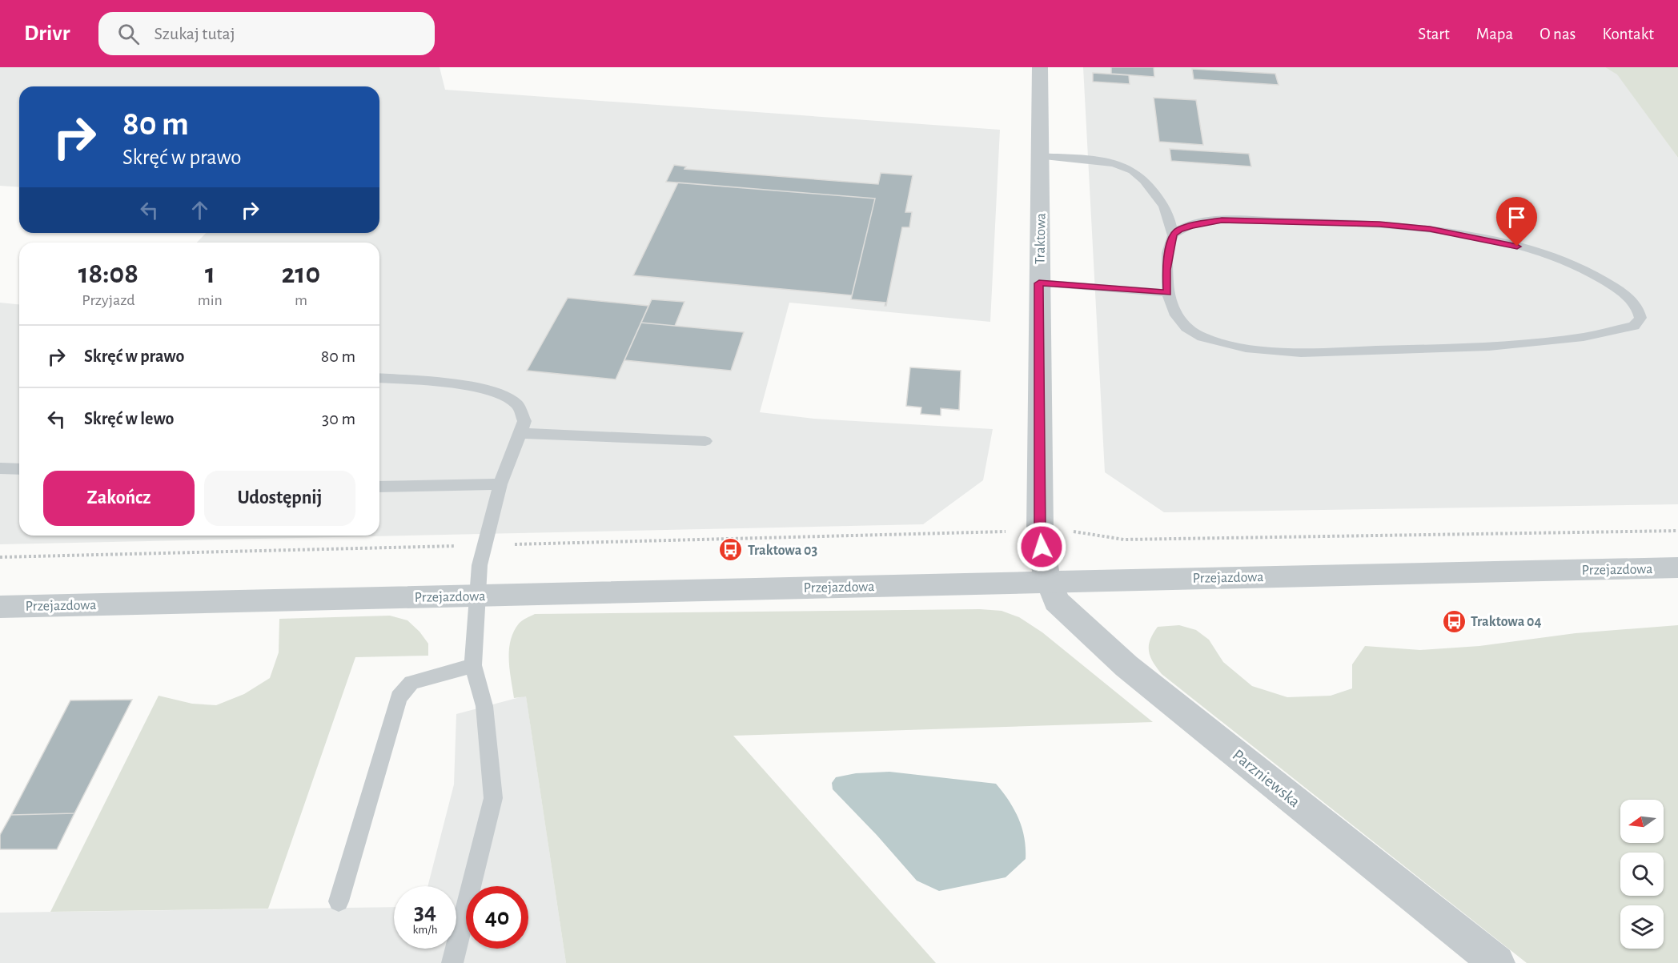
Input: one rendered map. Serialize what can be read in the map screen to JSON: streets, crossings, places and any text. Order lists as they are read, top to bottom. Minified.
{"streets":{"street":["Traktowa","Przejazdowa","Parzniewska"]},"crossings":[["Traktowa","Przejazdowa"],["Traktowa","Parzniewska"],["Przejazdowa","Parzniewska"]],"places":{"bus stop":["Traktowa 03","Traktowa 04"]},"north":"left","page":{"header":"Drivr","search":"Szukaj tutaj","nav":["Start","Mapa","O nas","Kontakt"],"turn":["80 m","Skręć w prawo"],"eta":["18:08","Przyjazd","1","min","210","m"],"list":[{"name":"Skręć w prawo","value":"80 m"},{"name":"Skręć w lewo","value":"30 m"}],"buttons":["Zakończ","Udostępnij"],"speed":"34 km/h","limit":"40"}}
